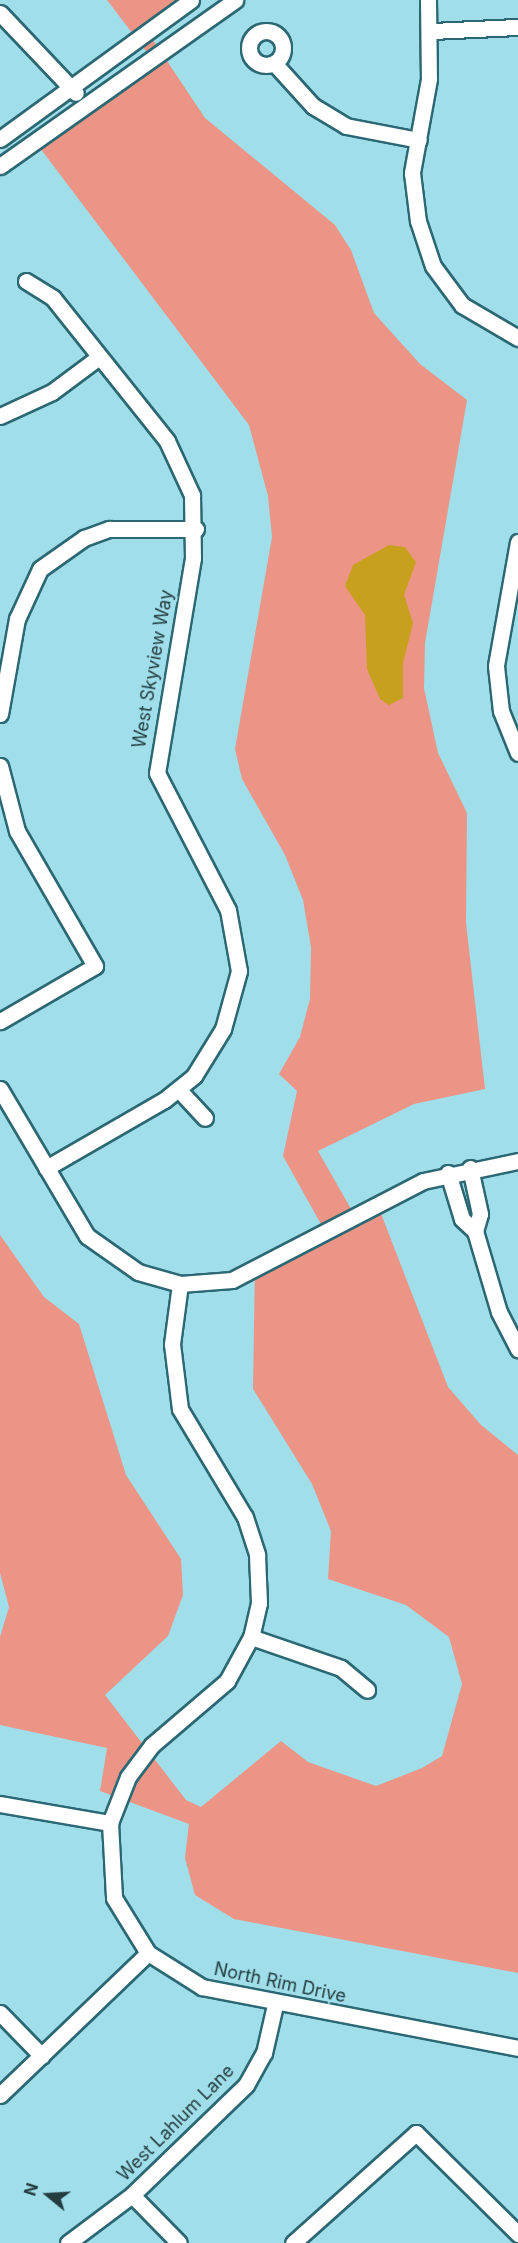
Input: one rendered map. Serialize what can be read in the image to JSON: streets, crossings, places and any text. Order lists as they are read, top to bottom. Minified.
{"streets":{"street":["West Skyview Way","North Rim Drive","West Lahlum Lane"]},"crossings":[["North Rim Drive","West Lahlum Lane"]],"north":"left"}
